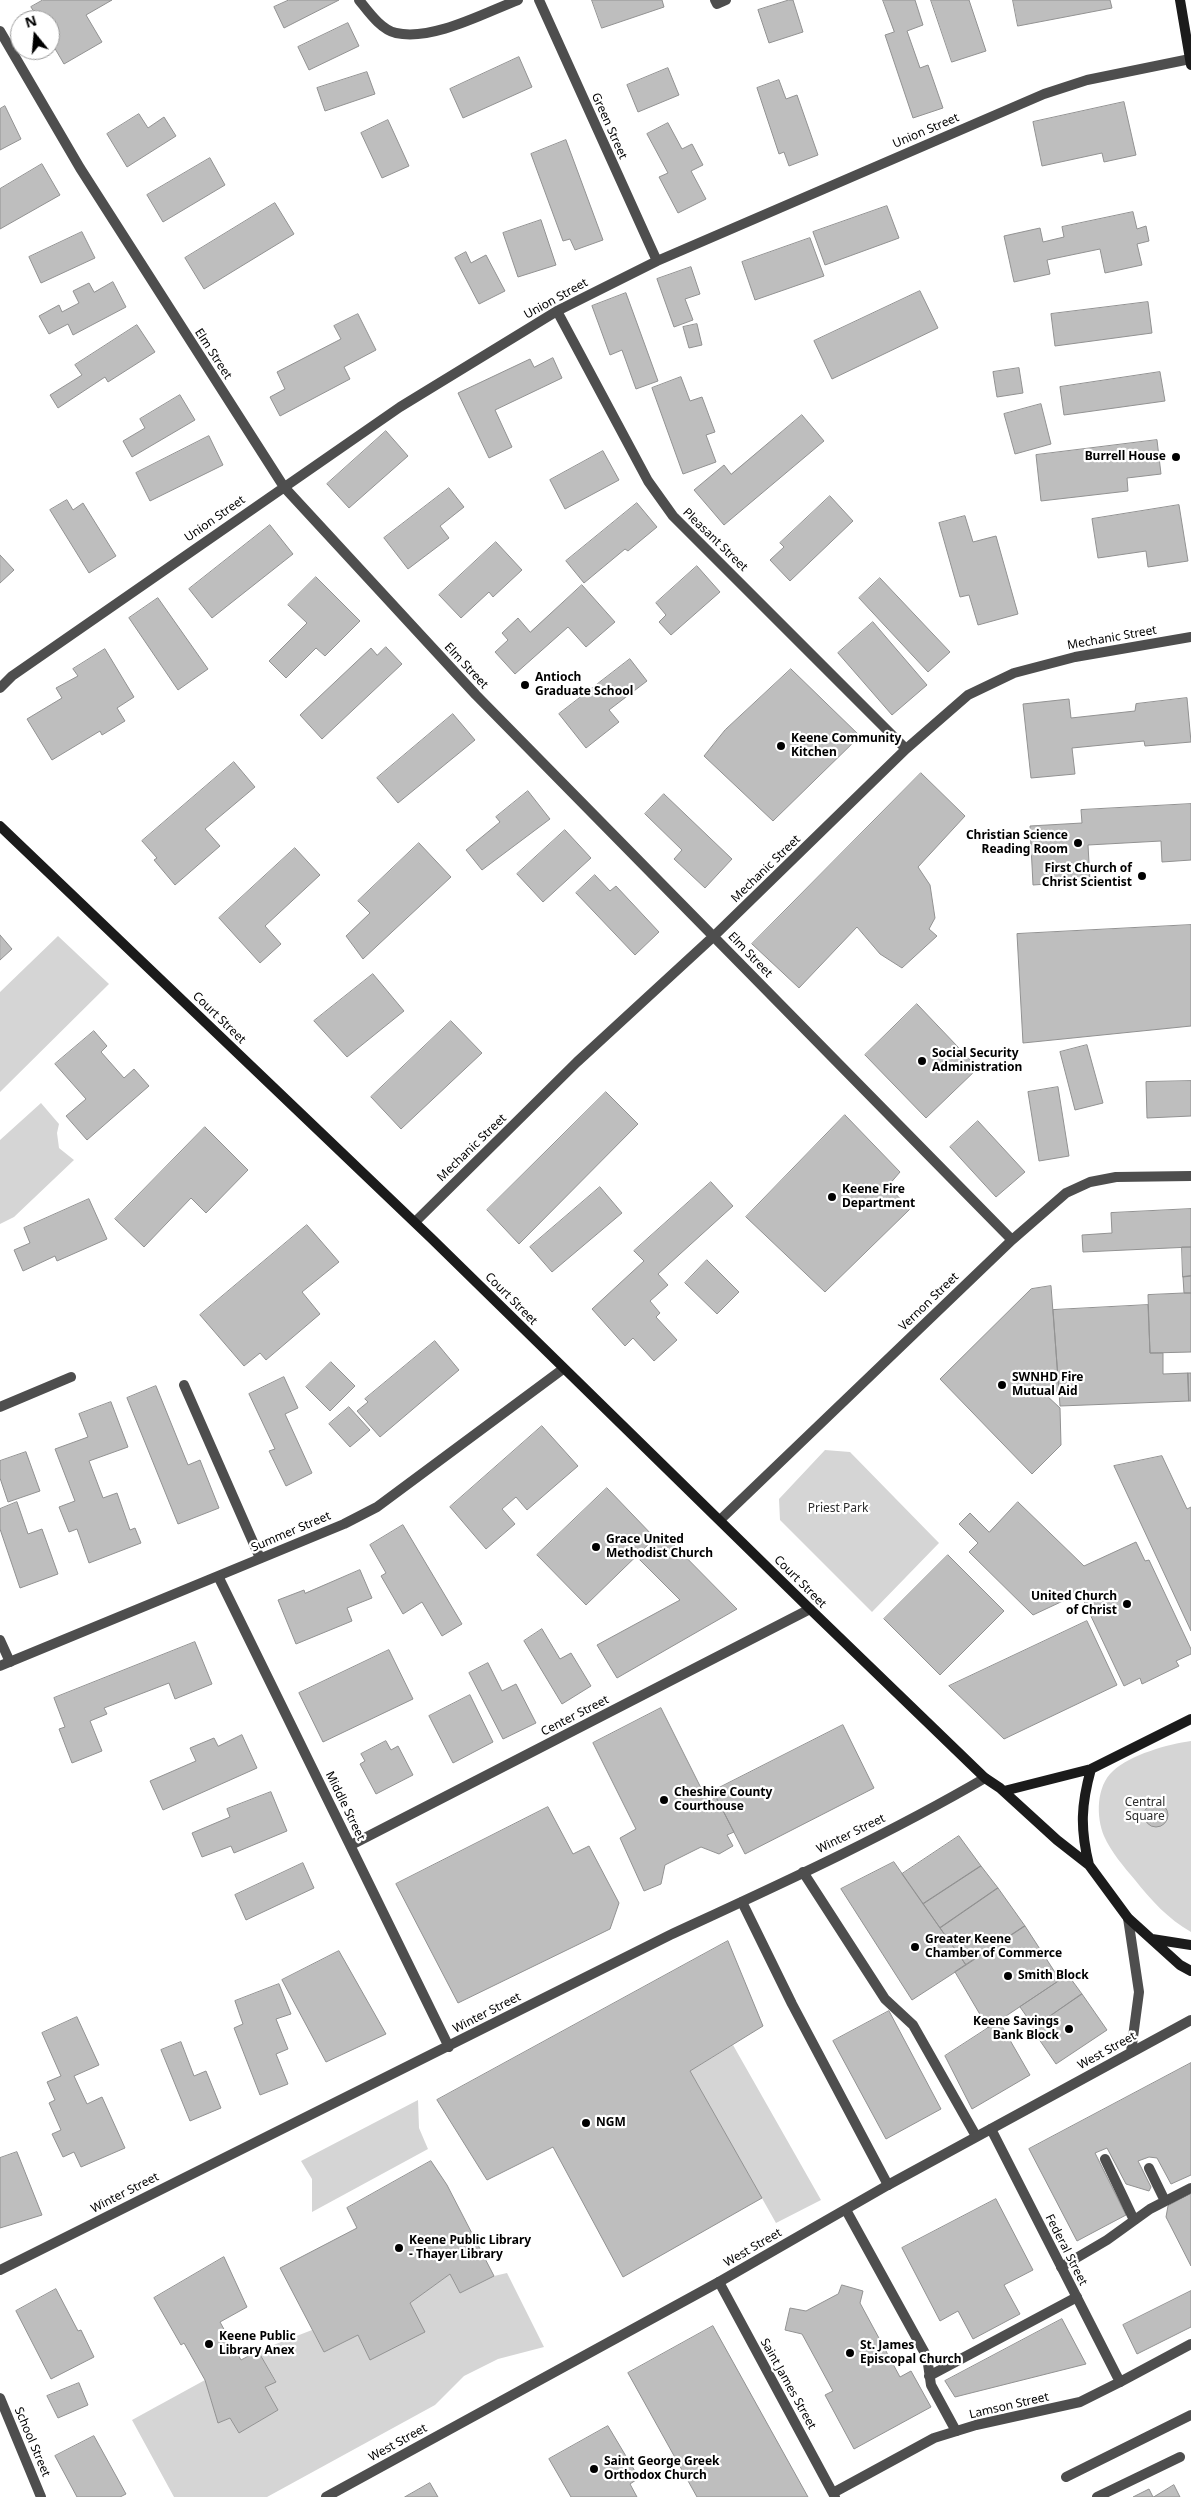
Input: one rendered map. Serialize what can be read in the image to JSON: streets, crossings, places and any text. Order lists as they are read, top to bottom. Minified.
{"streets":{"main road":["Court Street"],"street":["Green Street","Union Street","Elm Street","Pleasant Street","Mechanic Street","Vernon Street","Summer Street","Center Street","Middle Street","Winter Street","West Street","Federal Street","Saint James Street","Lamson Street","School Street"]},"crossings":[["Green Street","Union Street"],["Union Street","Elm Street"],["Union Street","Pleasant Street"],["Elm Street","Mechanic Street"],["Elm Street","Vernon Street"],["Pleasant Street","Mechanic Street"],["Mechanic Street","Court Street"],["Court Street","Vernon Street"],["Court Street","Summer Street"],["Court Street","Center Street"],["Court Street","Winter Street"],["Summer Street","Middle Street"],["Center Street","Middle Street"],["Middle Street","Winter Street"],["West Street","Federal Street"],["West Street","Saint James Street"],["Federal Street","Lamson Street"],["Saint James Street","Lamson Street"]],"parks":["Priest Park","Central Square"],"places":["Burrell House","Antioch Graduate School","Keene Community Kitchen","Christian Science Reading Room","First Church of Christ Scientist","Social Security Administration","Keene Fire Department","SWNHD Fire Mutual Aid","Grace United Methodist Church","United Church of Christ","Cheshire County Courthouse","Greater Keene Chamber of Commerce","Smith Block","Keene Savings Bank Block","NGM","Keene Public Library - Thayer Library","Keene Public Library Anex","St. James Episcopal Church","Saint George Greek Orthodox Church"],"north":"top"}
